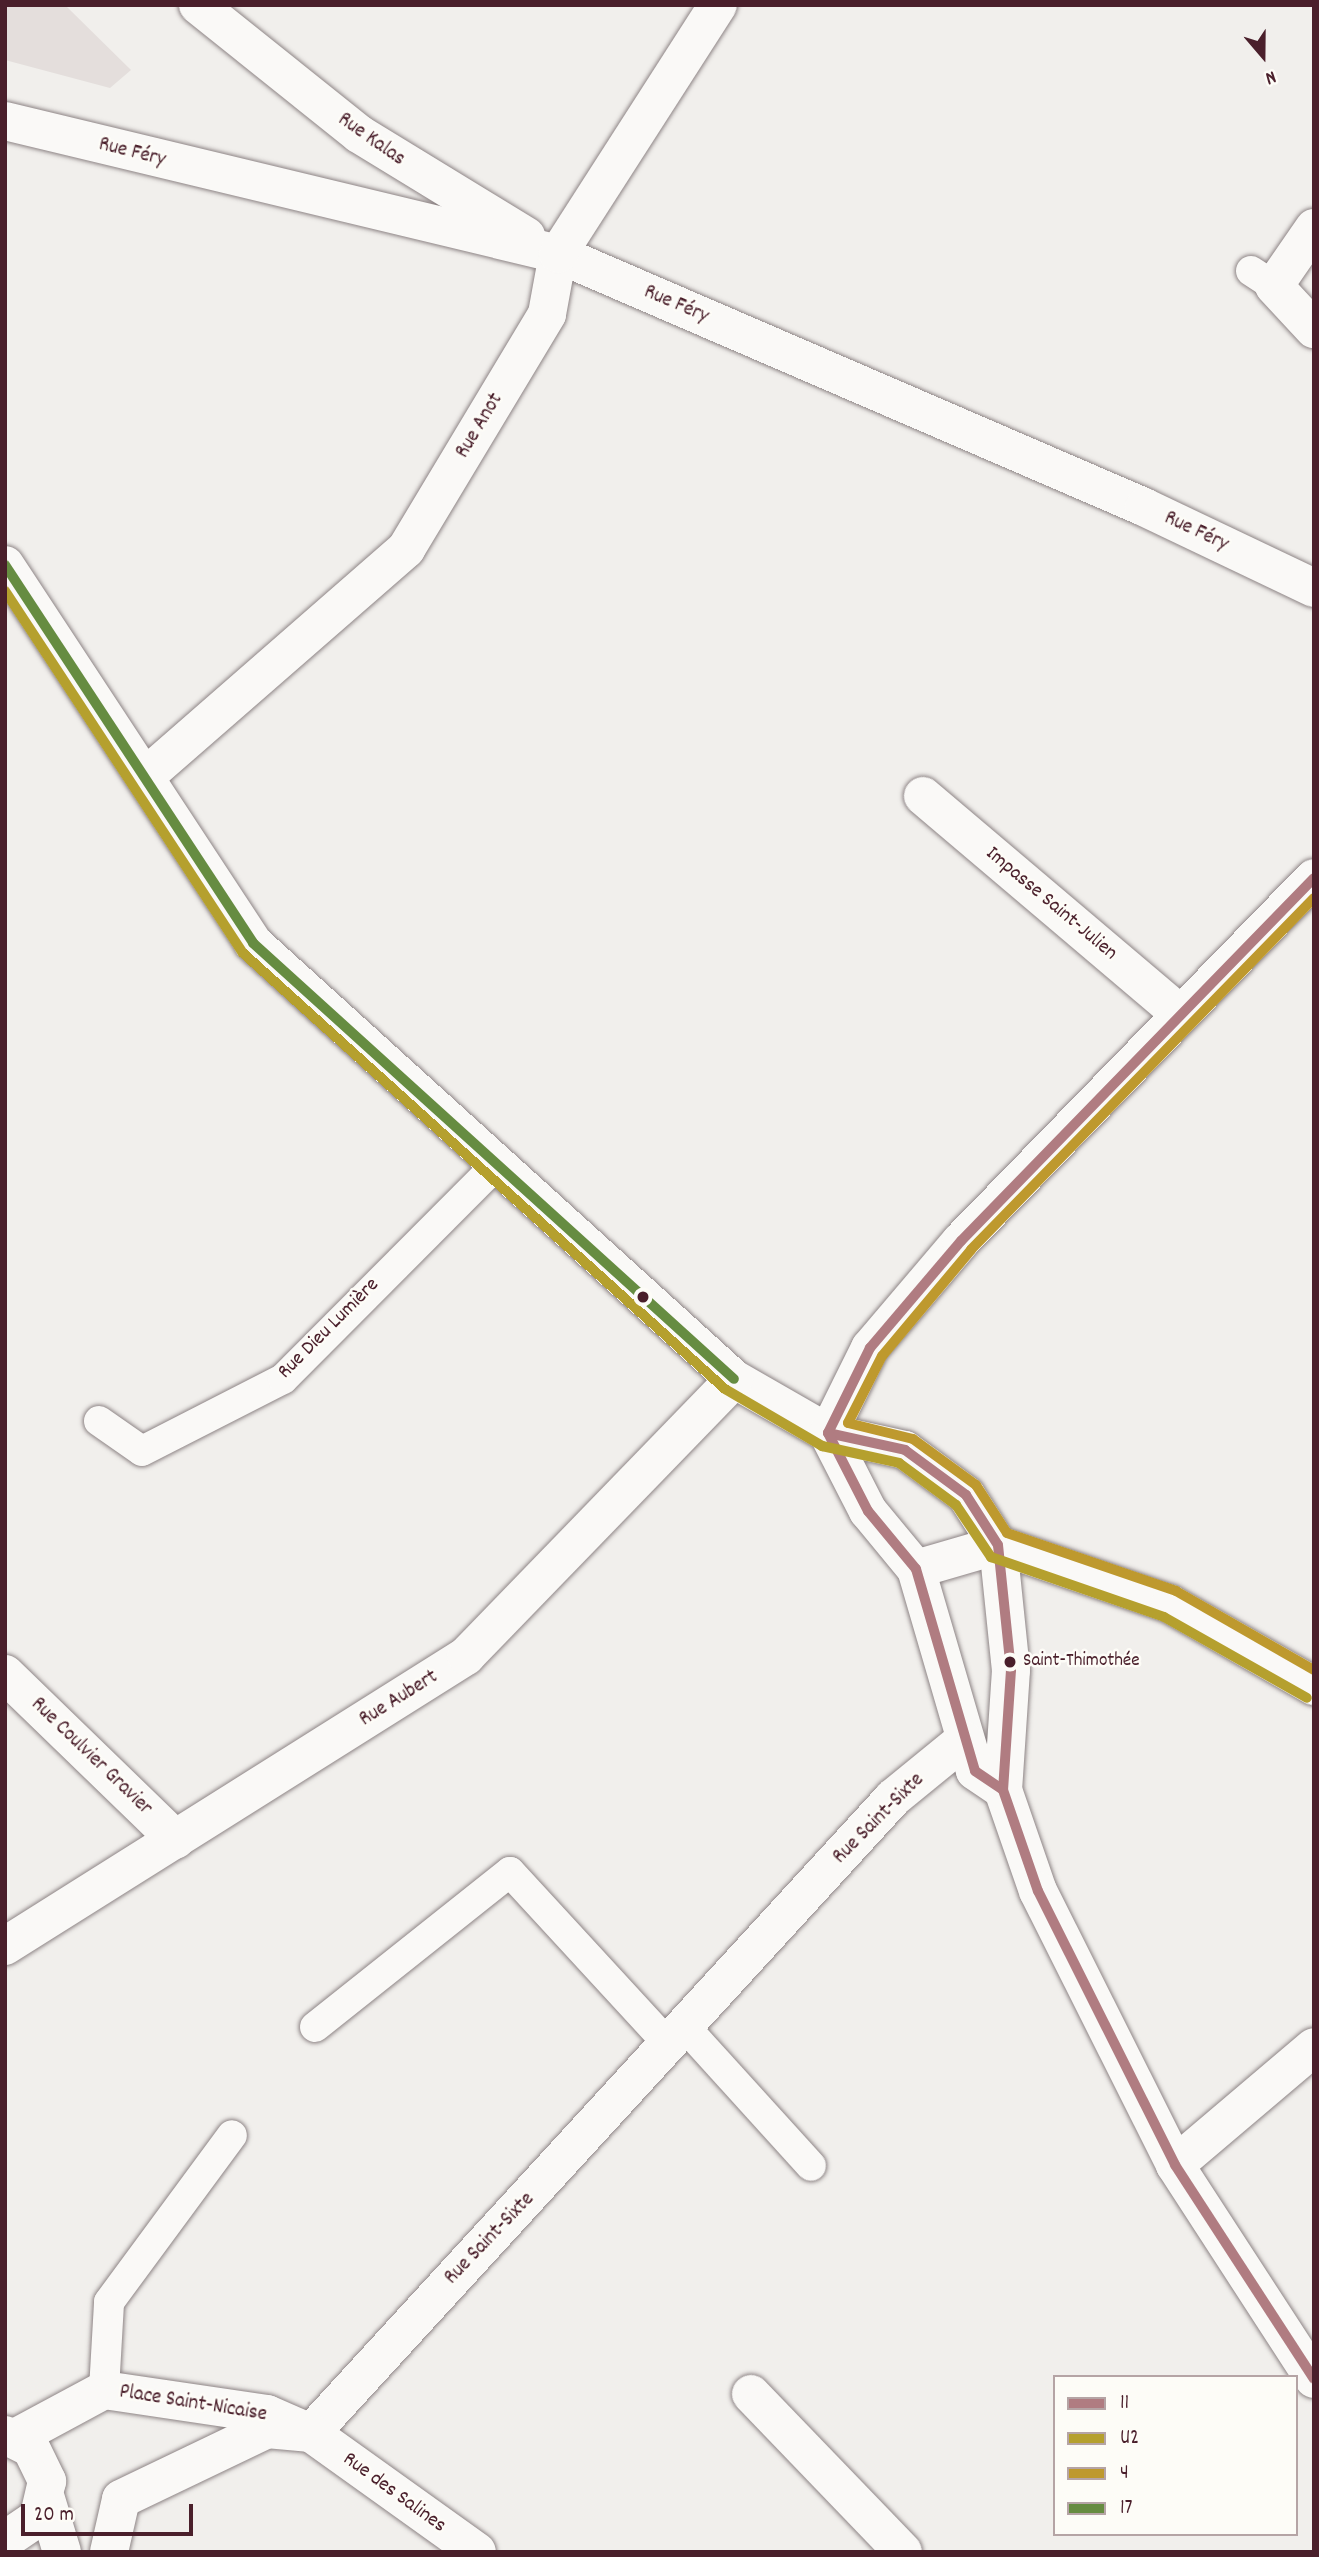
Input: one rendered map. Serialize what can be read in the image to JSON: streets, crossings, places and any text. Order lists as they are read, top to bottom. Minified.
{"streets":{"street":["Rue Kalas","Rue Féry","Rue Anot","Impasse Saint-Julien","Rue Aubert","Rue Coulvier Gravier","Rue Saint-Sixte","Place Saint-Nicaise","Rue des Salines"],"lane":["Rue Dieu Lumière"]},"crossings":[["Rue Kalas","Rue Féry"],["Rue Kalas","Rue Anot"],["Rue Féry","Rue Anot"],["Rue Aubert","Rue Coulvier Gravier"],["Rue Saint-Sixte","Place Saint-Nicaise"],["Rue Saint-Sixte","Rue des Salines"],["Place Saint-Nicaise","Rue des Salines"]],"places":["Saint-Thimothée"],"lines":["transit line 17","transit line U2","transit line 11","transit line 4"],"legend":["11","U2","4","17"],"scale_bar":"20 m","north":"bottom"}
